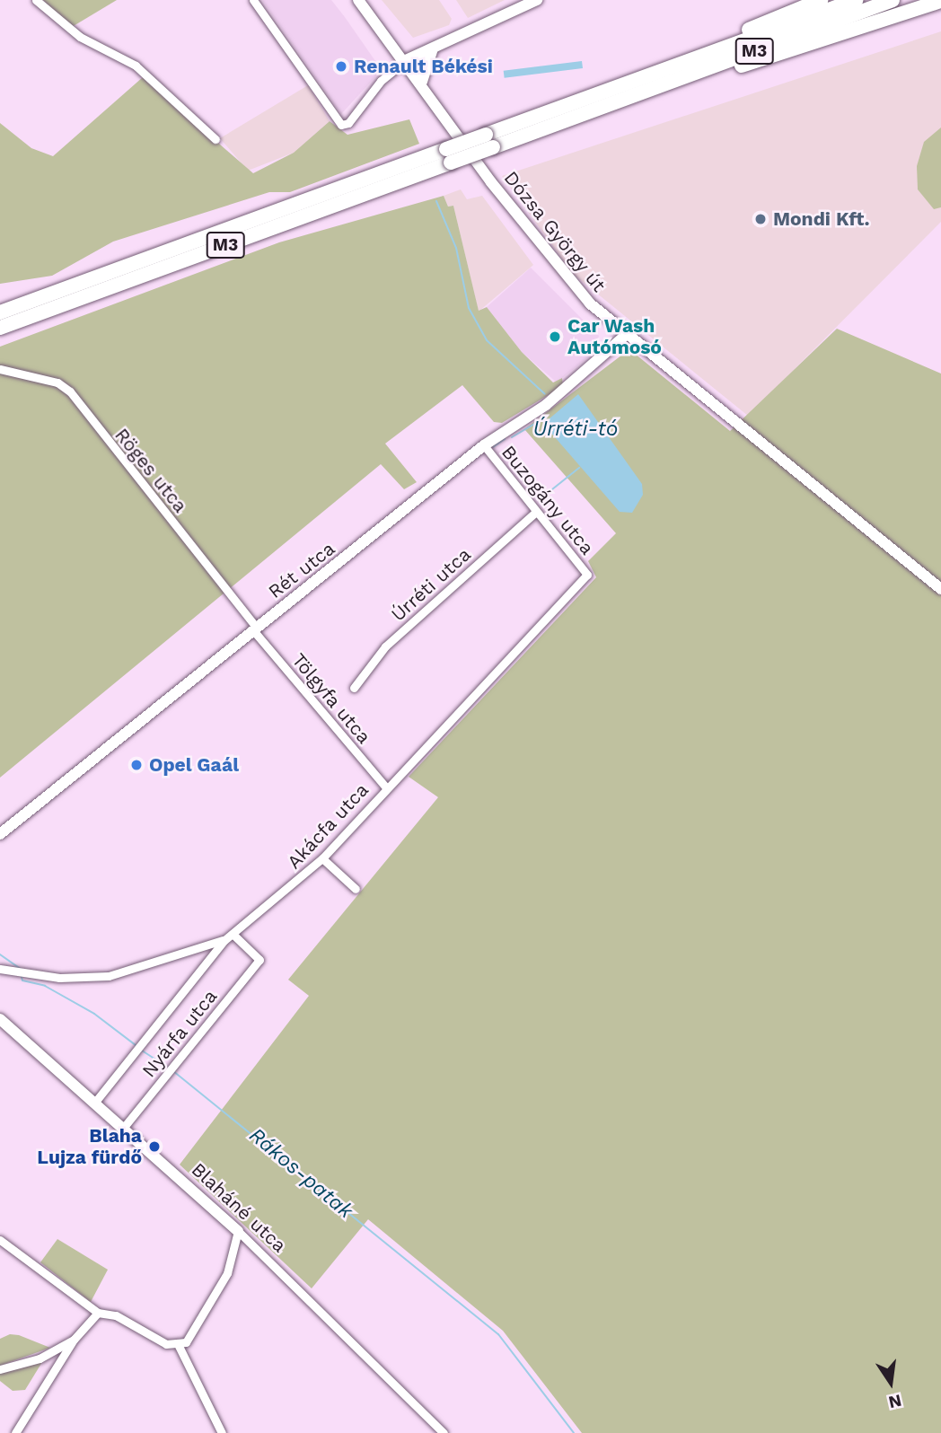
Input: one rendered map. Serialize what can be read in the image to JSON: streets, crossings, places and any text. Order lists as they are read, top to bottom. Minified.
{"streets":{"highway":["M3"],"street":["Dózsa György út","Röges utca","Buzogány utca","Rét utca","Úrréti utca","Tölgyfa utca","Akácfa utca","Nyárfa utca","Blaháné utca"]},"crossings":[["Dózsa György út","Rét utca"],["Röges utca","Rét utca"],["Röges utca","Tölgyfa utca"],["Buzogány utca","Rét utca"],["Buzogány utca","Úrréti utca"],["Buzogány utca","Akácfa utca"],["Rét utca","Tölgyfa utca"],["Tölgyfa utca","Akácfa utca"],["Akácfa utca","Nyárfa utca"],["Akácfa utca","Blaháné utca"],["Nyárfa utca","Blaháné utca"]],"water":["Úrréti-tó","Rákos-patak"],"places":["Renault Békési","Mondi Kft.","Car Wash Autómosó","Opel Gaál","Blaha Lujza fürdő"],"north":"bottom"}
